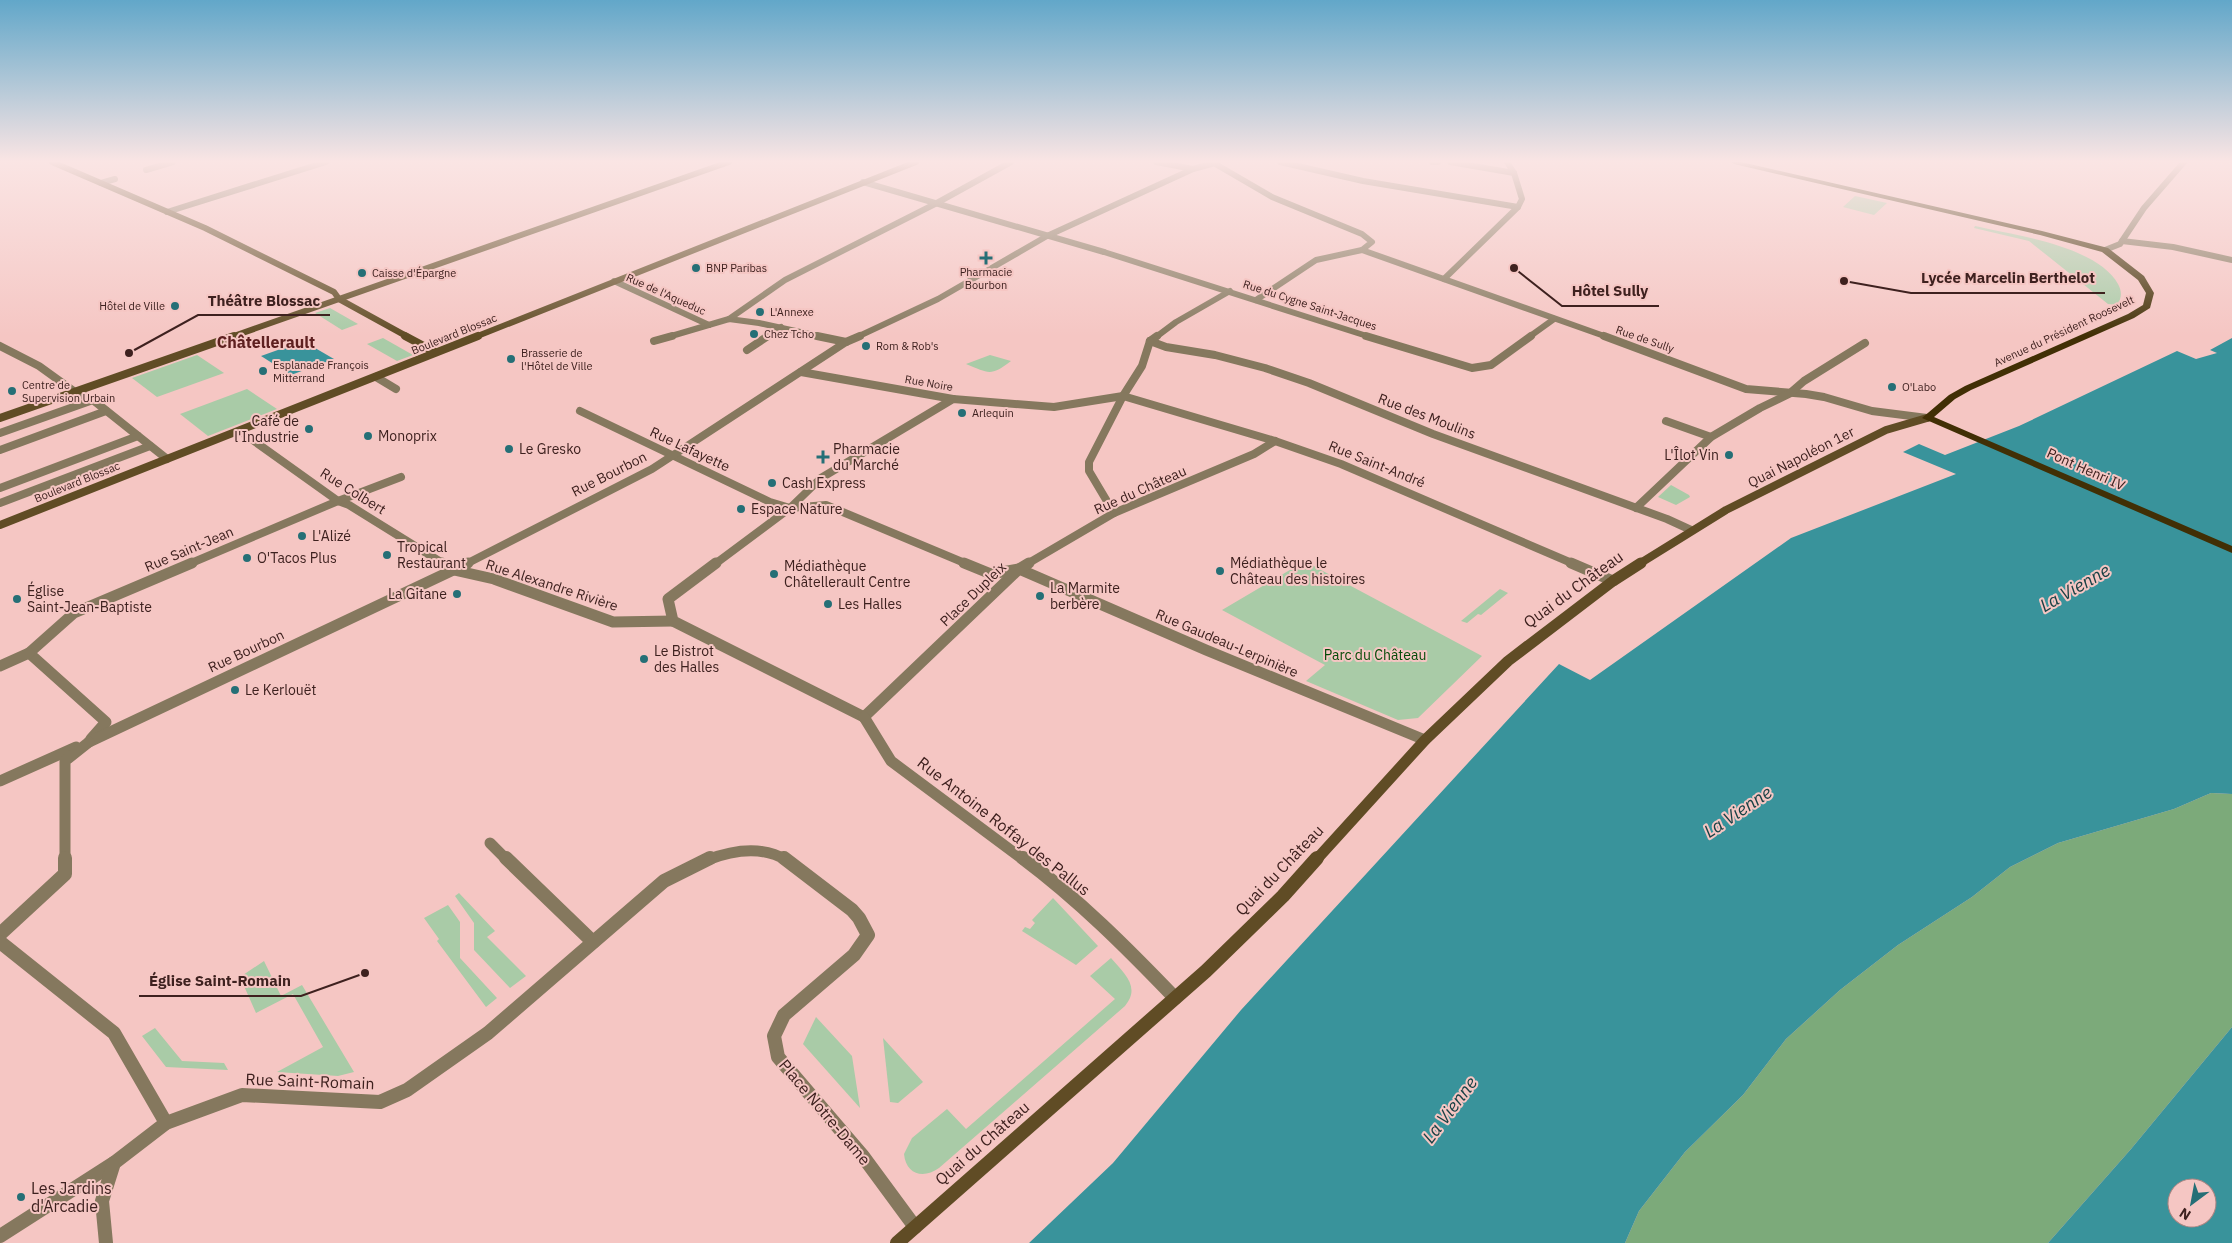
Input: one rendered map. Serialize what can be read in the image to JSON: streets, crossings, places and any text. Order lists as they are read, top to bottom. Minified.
{"streets":{"main road":["Avenue du Président Roosevelt","Boulevard Blossac","Quai Napoléon 1er","Pont Henri IV","Quai du Château"],"street":["Rue de l'Aqueduc","Rue du Cygne Saint-Jacques","Rue de Sully","Rue Noire","Rue des Moulins","Rue Lafayette","Rue Saint-André","Rue Bourbon","Rue du Château","Rue Colbert","Rue Saint-Jean","Rue Alexandre Rivière","Place Dupleix","Rue Gaudeau-Lerpinière","Rue Antoine Roffay des Pallus","Rue Saint-Romain","Place Notre-Dame"]},"crossings":[["Rue de l'Aqueduc","Boulevard Blossac"],["Rue du Cygne Saint-Jacques","Rue de Sully"],["Rue du Cygne Saint-Jacques","Rue Bourbon"],["Avenue du Président Roosevelt","Rue de Sully"],["Avenue du Président Roosevelt","Quai Napoléon 1er"],["Avenue du Président Roosevelt","Pont Henri IV"],["Boulevard Blossac","Rue Colbert"],["Rue de Sully","Quai Napoléon 1er"],["Rue de Sully","Pont Henri IV"],["Rue Noire","Rue Saint-André"],["Rue Noire","Rue Bourbon"],["Rue des Moulins","Quai Napoléon 1er"],["Rue des Moulins","Quai du Château"],["Rue Lafayette","Rue Bourbon"],["Rue Lafayette","Place Dupleix"],["Quai Napoléon 1er","Pont Henri IV"],["Quai Napoléon 1er","Quai du Château"],["Rue Saint-André","Rue du Château"],["Rue Saint-André","Quai du Château"],["Rue Bourbon","Rue Colbert"],["Rue Bourbon","Rue Alexandre Rivière"],["Rue du Château","Place Dupleix"],["Rue du Château","Rue Gaudeau-Lerpinière"],["Rue Colbert","Rue Saint-Jean"],["Rue Colbert","Rue Alexandre Rivière"],["Quai du Château","Rue Gaudeau-Lerpinière"],["Quai du Château","Rue Antoine Roffay des Pallus"],["Quai du Château","Place Notre-Dame"],["Place Dupleix","Rue Gaudeau-Lerpinière"],["Place Dupleix","Rue Antoine Roffay des Pallus"],["Rue Saint-Romain","Place Notre-Dame"]],"districts":["Châtellerault"],"water":["La Vienne"],"parks":["Parc du Château"],"places":{"health":["Pharmacie Bourbon","Pharmacie du Marché"],"other":["BNP Paribas","Hôtel Sully","Caisse d'Épargne","Lycée Marcelin Berthelot","Hôtel de Ville","L'Annexe","Chez Tcho","Rom & Rob's","Théâtre Blossac","Brasserie de l'Hôtel de Ville","Esplanade François Mitterrand","O'Labo","Centre de Supervision Urbain","Arlequin","Café de l'Industrie","Monoprix","Le Gresko","L'Îlot Vin","Cash Express","Espace Nature","L'Alizé","Tropical Restaurant","O'Tacos Plus","Médiathèque le Château des histoires","Médiathèque Châtellerault Centre","La Gitane","La Marmite berbère","Église Saint-Jean-Baptiste","Les Halles","Le Bistrot des Halles","Le Kerlouët","Église Saint-Romain","Les Jardins d'Arcadie"]},"north":"bottom left"}
